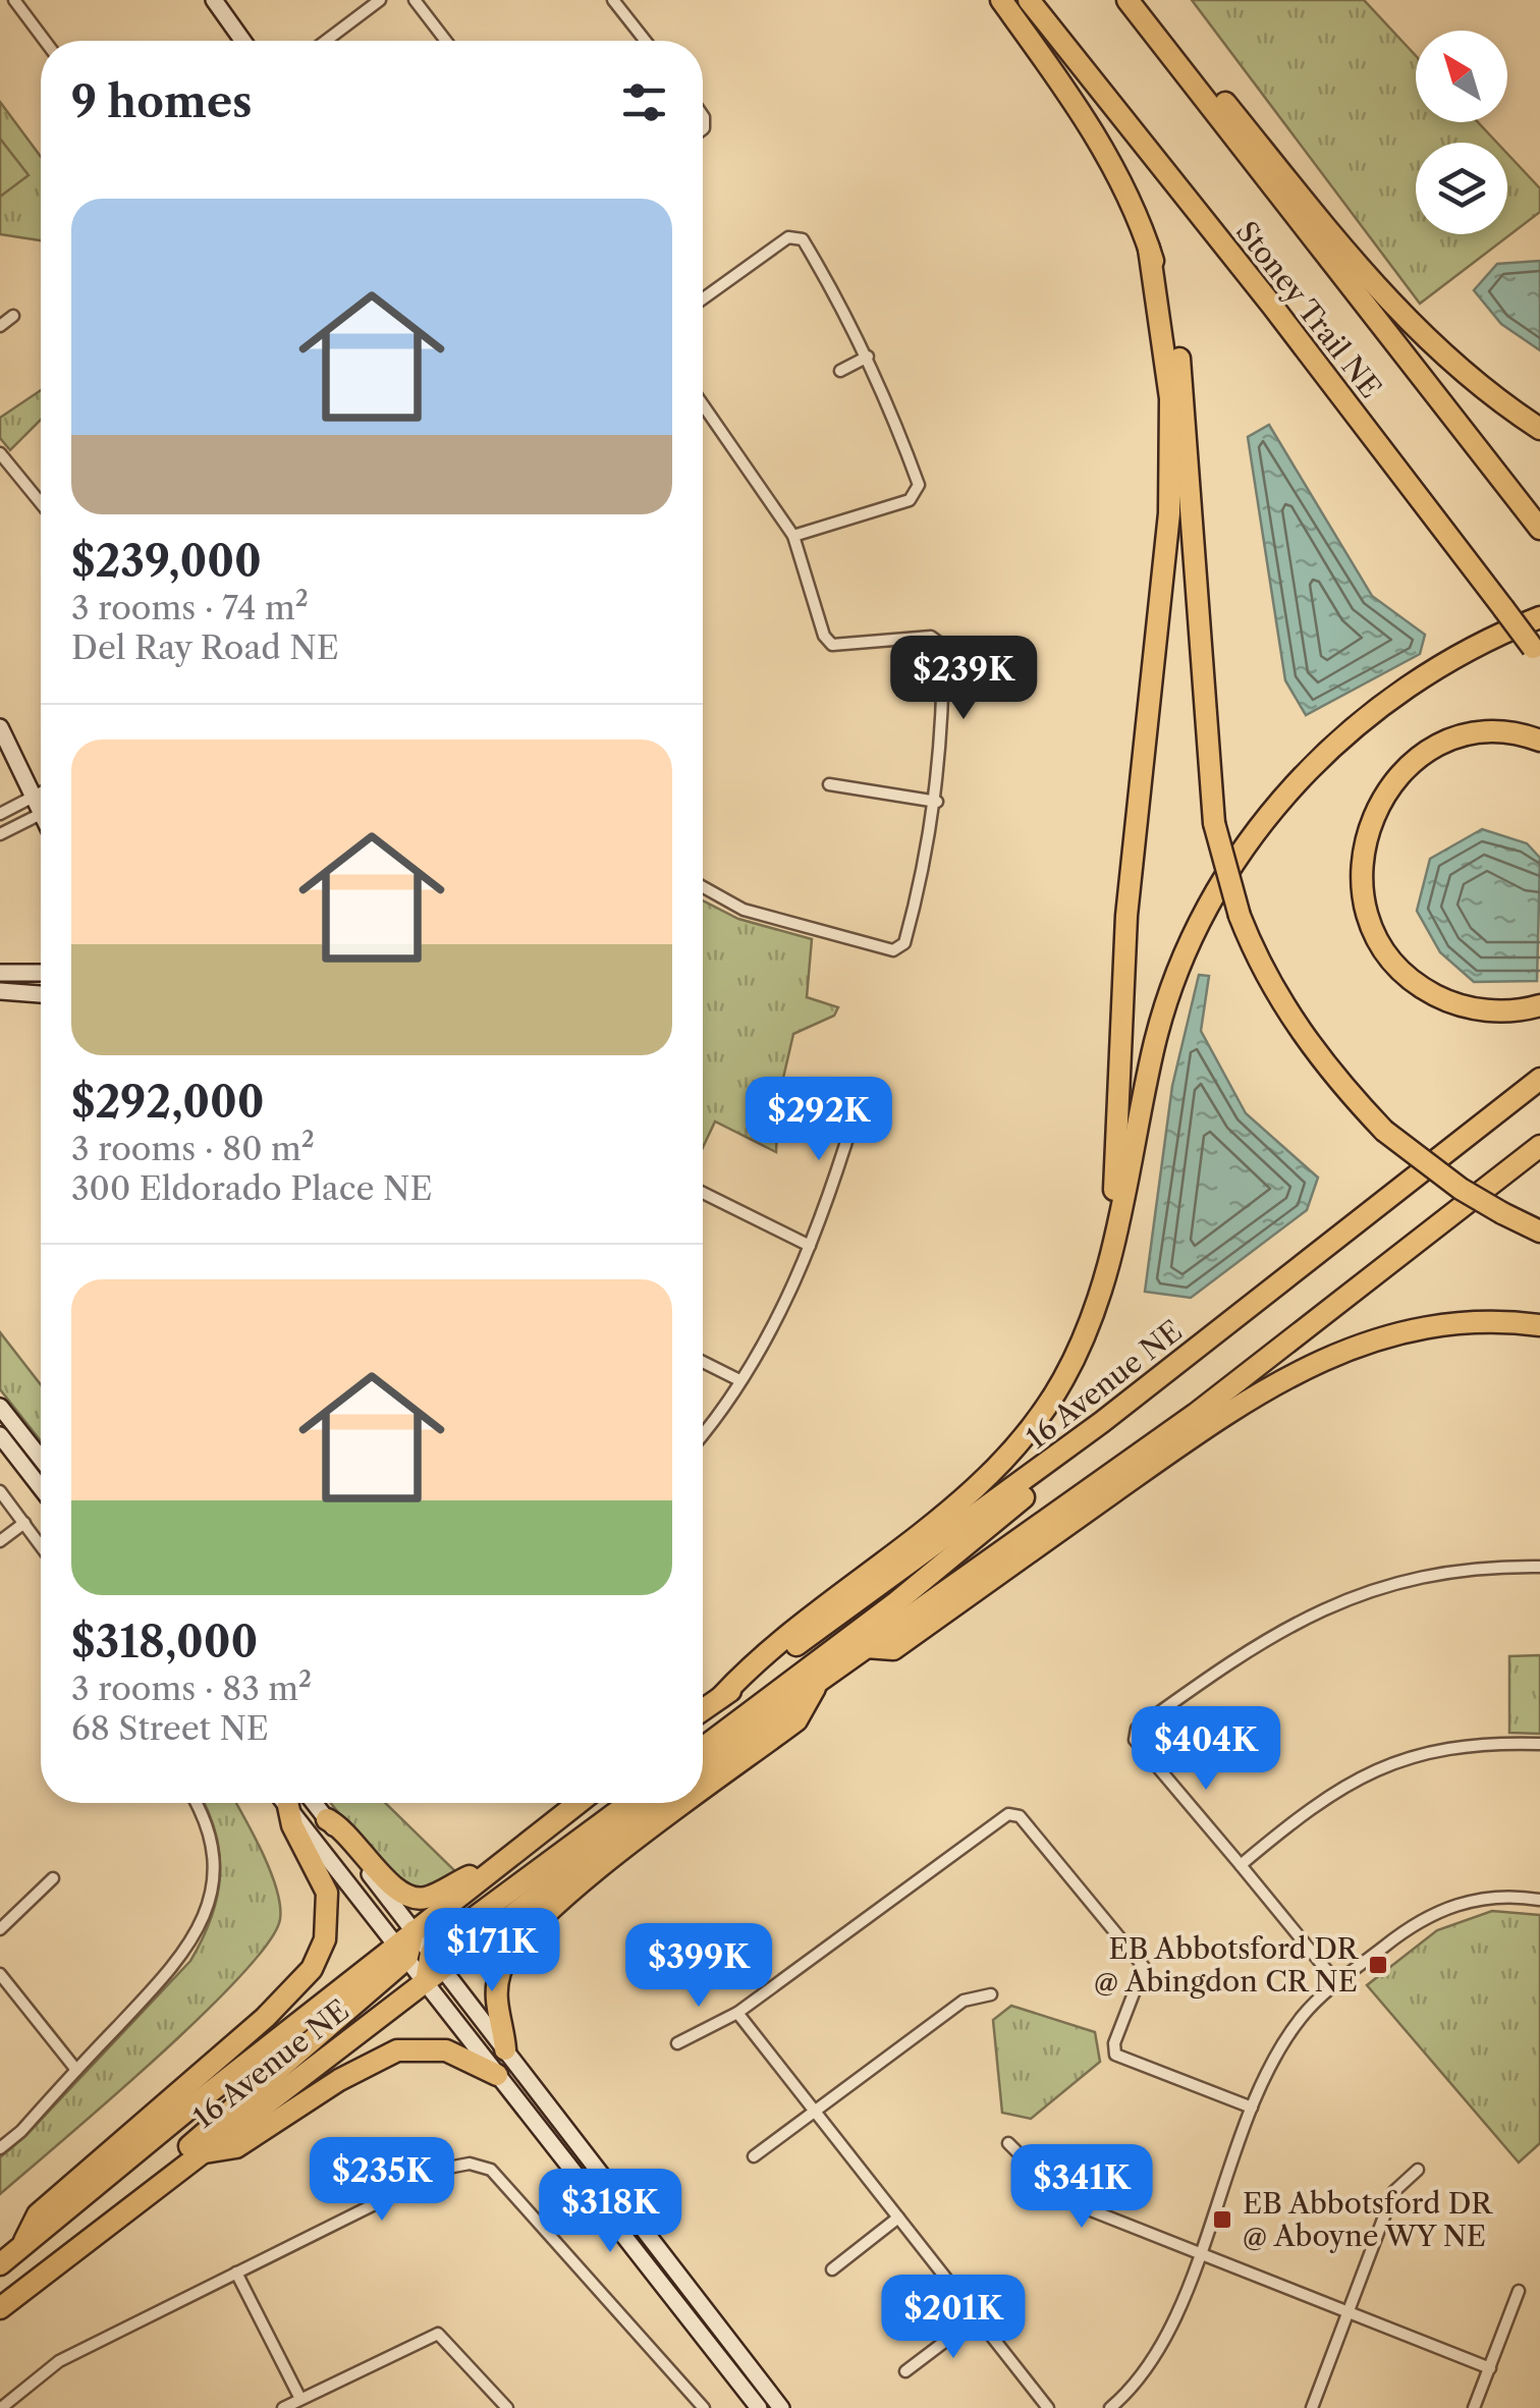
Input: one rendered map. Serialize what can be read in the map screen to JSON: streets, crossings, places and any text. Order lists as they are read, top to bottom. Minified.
{"streets":{"highway":["Stoney Trail NE","16 Avenue NE"]},"places":{"transit":["EB Abbotsford DR @ Abingdon CR NE","EB Abbotsford DR @ Aboyne WY NE"]},"north":"top left","page":{"heading":"9 homes","list":[{"name":"$239,000","note":"3 rooms · 74 m² · Del Ray Road NE"},{"name":"$292,000","note":"3 rooms · 80 m² · 300 Eldorado Place NE"},{"name":"$318,000","note":"3 rooms · 83 m² · 68 Street NE"}],"price":["$239K","$292K","$404K","$171K","$399K","$235K","$341K","$318K","$201K"]}}
